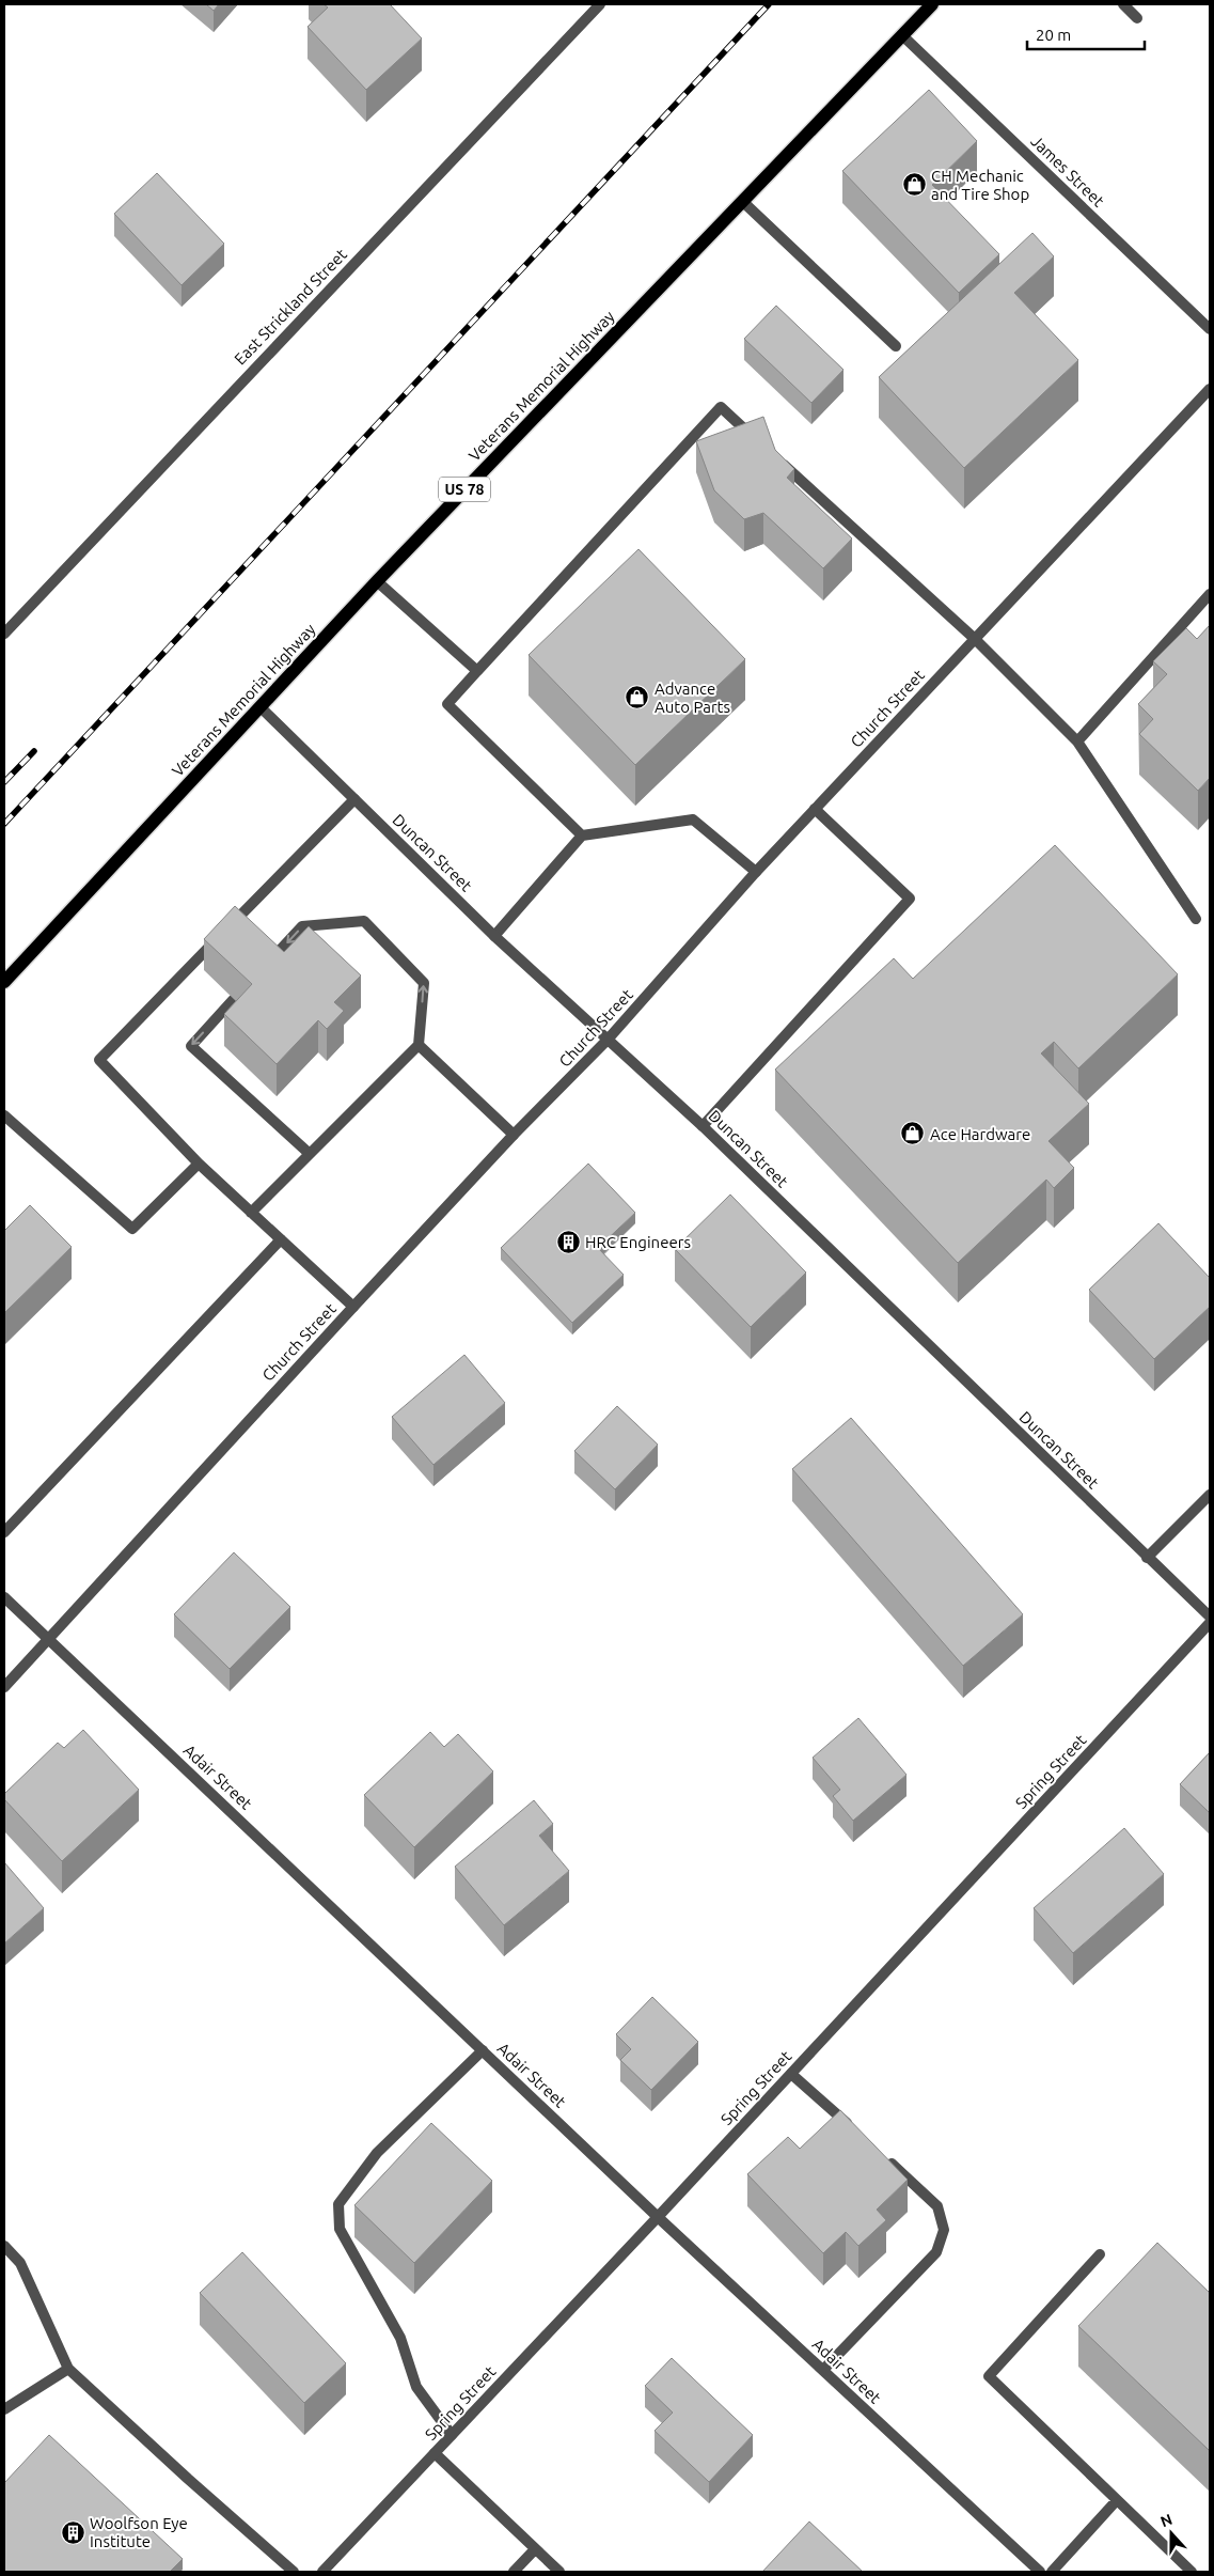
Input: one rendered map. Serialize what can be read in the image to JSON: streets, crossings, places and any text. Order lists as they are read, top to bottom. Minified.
{"streets":{"main road":["Veterans Memorial Highway","US 78"],"street":["James Street","East Strickland Street","Church Street","Duncan Street","Spring Street","Adair Street"]},"crossings":[["James Street","Veterans Memorial Highway"],["Veterans Memorial Highway","Duncan Street"],["Church Street","Duncan Street"],["Church Street","Adair Street"],["Spring Street","Adair Street"]],"places":{"shop":["CH Mechanic and Tire Shop","Advance Auto Parts","Ace Hardware"],"building":["HRC Engineers","Woolfson Eye Institute"]},"scale_bar":"20 m","north":"top"}
